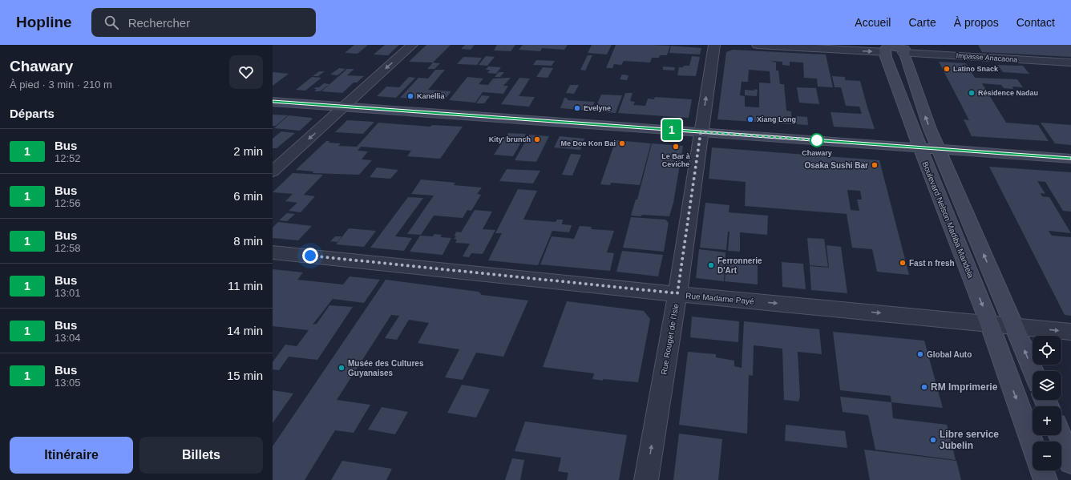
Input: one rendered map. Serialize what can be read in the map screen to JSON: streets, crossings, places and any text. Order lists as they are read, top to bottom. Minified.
{"streets":{"street":["Impasse Anacaona","Boulevard Nelson Madiba Mandela","Rue Madame Payé","Rue Rouget de l'Isle"]},"crossings":[["Boulevard Nelson Madiba Mandela","Rue Madame Payé"],["Rue Madame Payé","Rue Rouget de l'Isle"]],"one_way":["Rue Madame Payé","Rue Rouget de l'Isle"],"places":["Latino Snack","Résidence Nadau","Kanellia","Evelyne","Xiang Long","Kity' brunch","Chawary","Me Doe Kon Bai","Le Bar à Ceviche","Osaka Sushi Bar","Fast n fresh","Ferronnerie D'Art","Global Auto","Musée des Cultures Guyanaises","RM Imprimerie","Libre service Jubelin"],"lines":["bus line 1"],"page":{"header":"Hopline","search":"Rechercher","nav":["Accueil","Carte","À propos","Contact"],"heading":[["Chawary","À pied · 3 min · 210 m"],"Départs"],"on_map":"1","list":[{"mark":"1","name":"Bus","note":"12:52","value":"2 min"},{"mark":"1","name":"Bus","note":"12:56","value":"6 min"},{"mark":"1","name":"Bus","note":"12:58","value":"8 min"},{"mark":"1","name":"Bus","note":"13:01","value":"11 min"},{"mark":"1","name":"Bus","note":"13:04","value":"14 min"},{"mark":"1","name":"Bus","note":"13:05","value":"15 min"}],"map_buttons":["+","−"],"buttons":["Itinéraire","Billets"]}}
